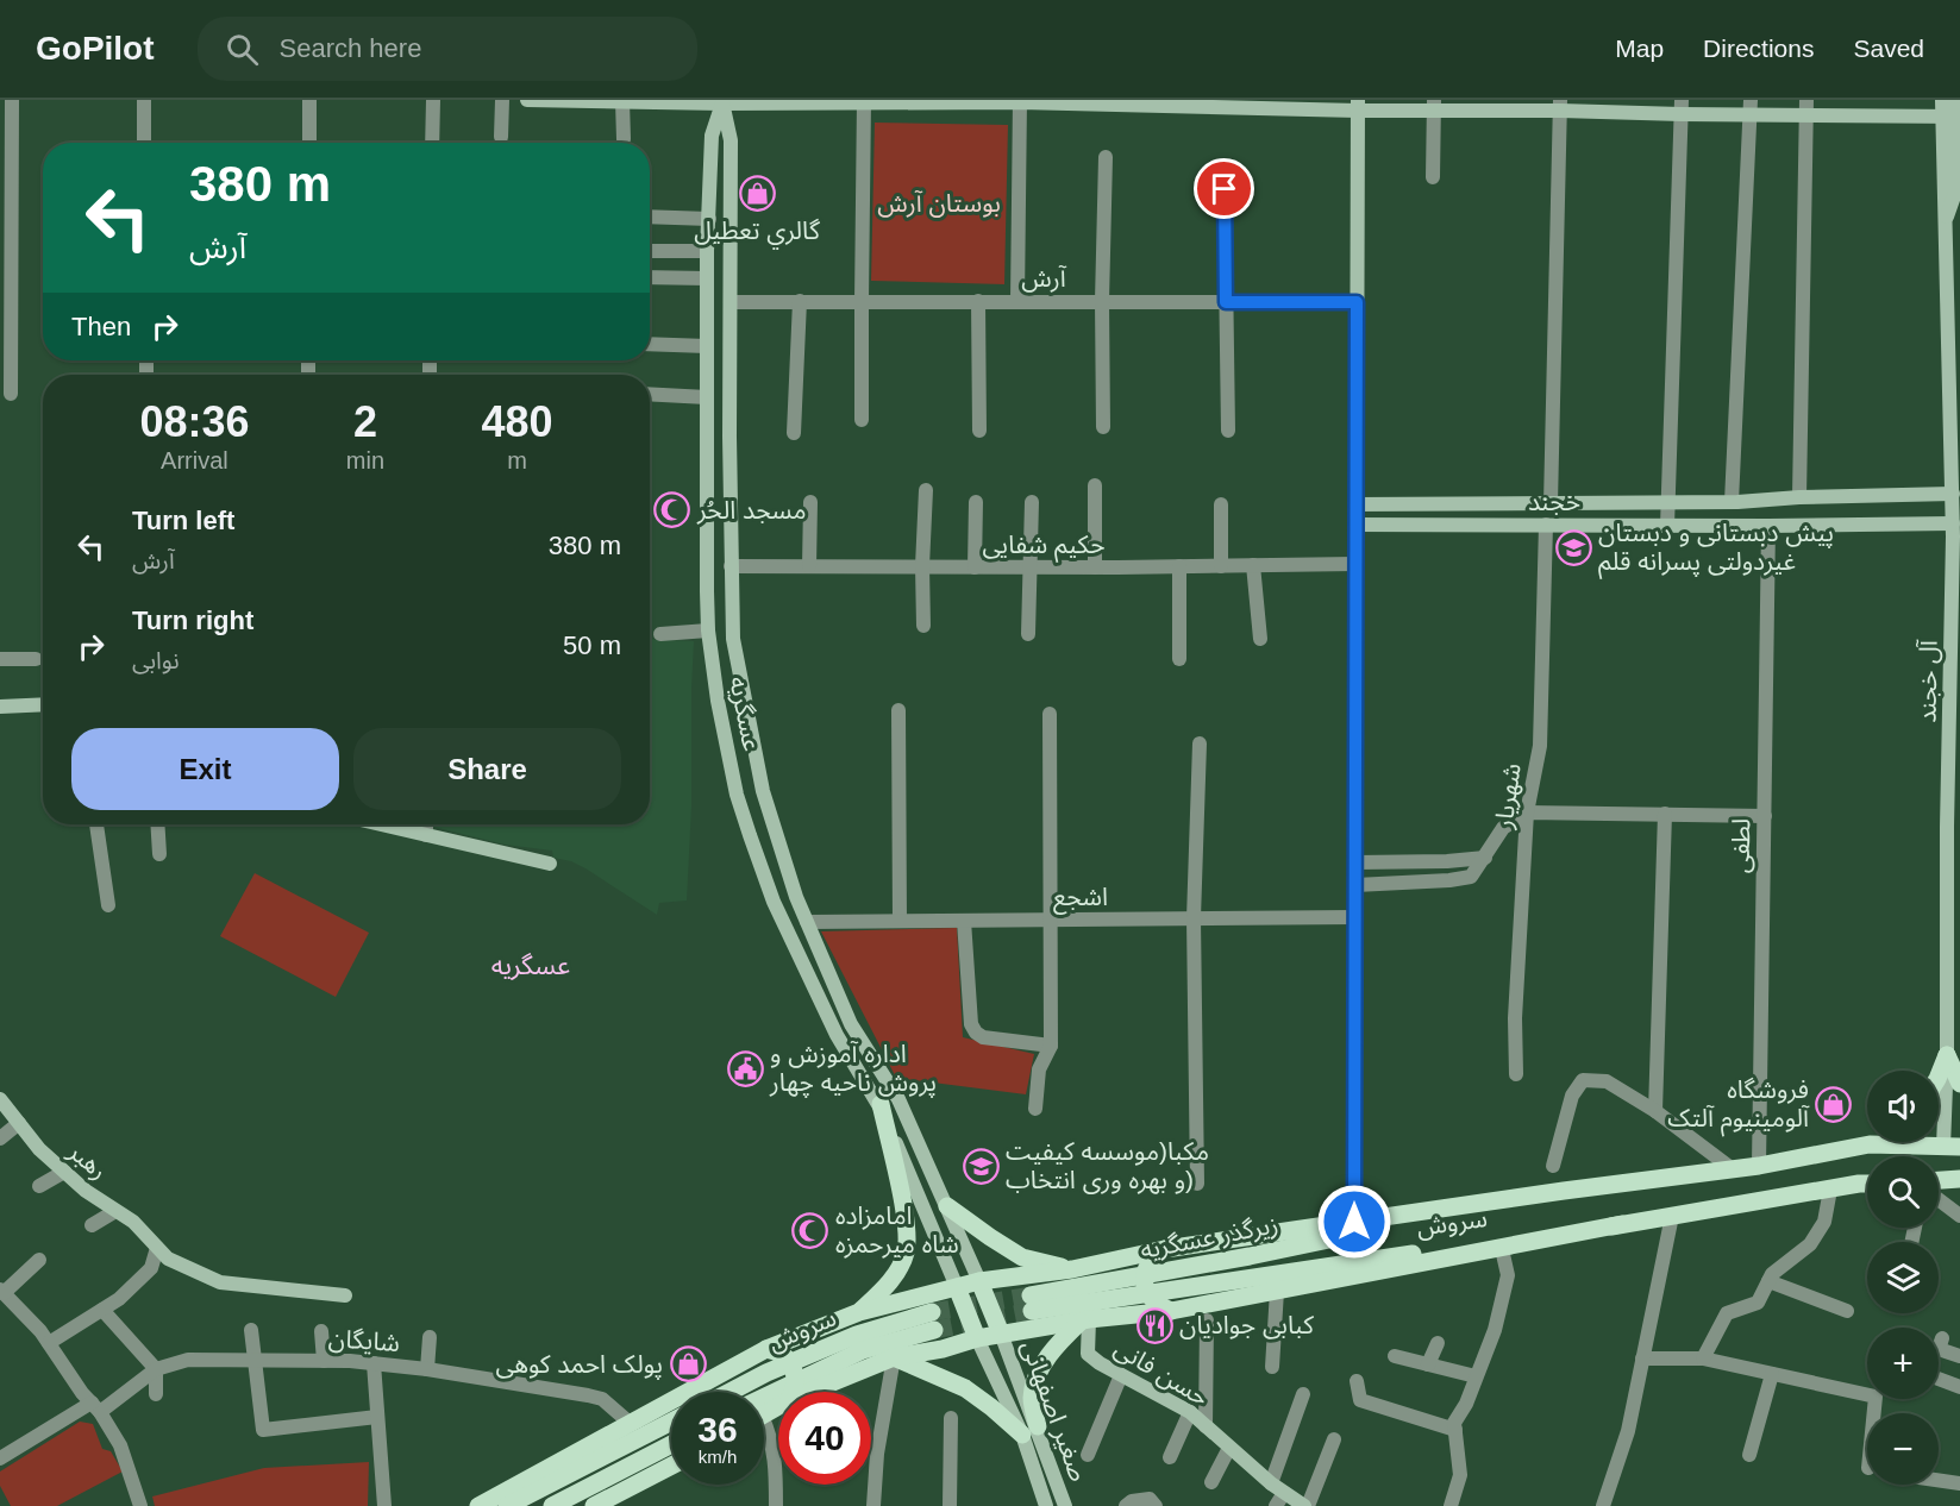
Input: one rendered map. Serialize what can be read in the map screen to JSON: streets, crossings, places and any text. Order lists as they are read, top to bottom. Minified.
{"streets":{"main road":["سروش","زیرگذر عسگریه"],"street":["آرش","خجند","حکیم شفایی","آل خجند","عسگریه","شهریار","لطفی","اشجع","رهبر","شایگان","حسن فانی","صغیر اصفهانی"]},"crossings":[["آرش","عسگریه"],["خجند","آل خجند"],["خجند","شهریار"],["خجند","لطفی"],["حکیم شفایی","عسگریه"],["عسگریه","اشجع"],["سروش","زیرگذر عسگریه"]],"districts":["عسگریه"],"parks":["بوستان آرش"],"places":{"shop":["گالري تعطيل","فروشگاه آلومینیوم آلتک","پولک احمد کوهی"],"mosque":["مسجد الحُر","امامزاده شاه میرحمزه"],"school or university":["پیش دبستانی و دبستان غیردولتی پسرانه قلم","مکبا(موسسه کیفیت و بهره وری انتخاب)"],"public building":["اداره آموزش و پروش ناحیه چهار"],"restaurant":["کبابی جوادیان"]},"page":{"header":"GoPilot","search":"Search here","nav":["Map","Directions","Saved"],"turn":["380 m","آرش"],"then":"Then","eta":["08:36","Arrival","2","min","480","m"],"list":[{"name":"Turn left","note":"آرش","value":"380 m"},{"name":"Turn right","note":"نوابی","value":"50 m"}],"buttons":["Exit","Share"],"map_buttons":["+","−"],"speed":"36 km/h","limit":"40"}}
